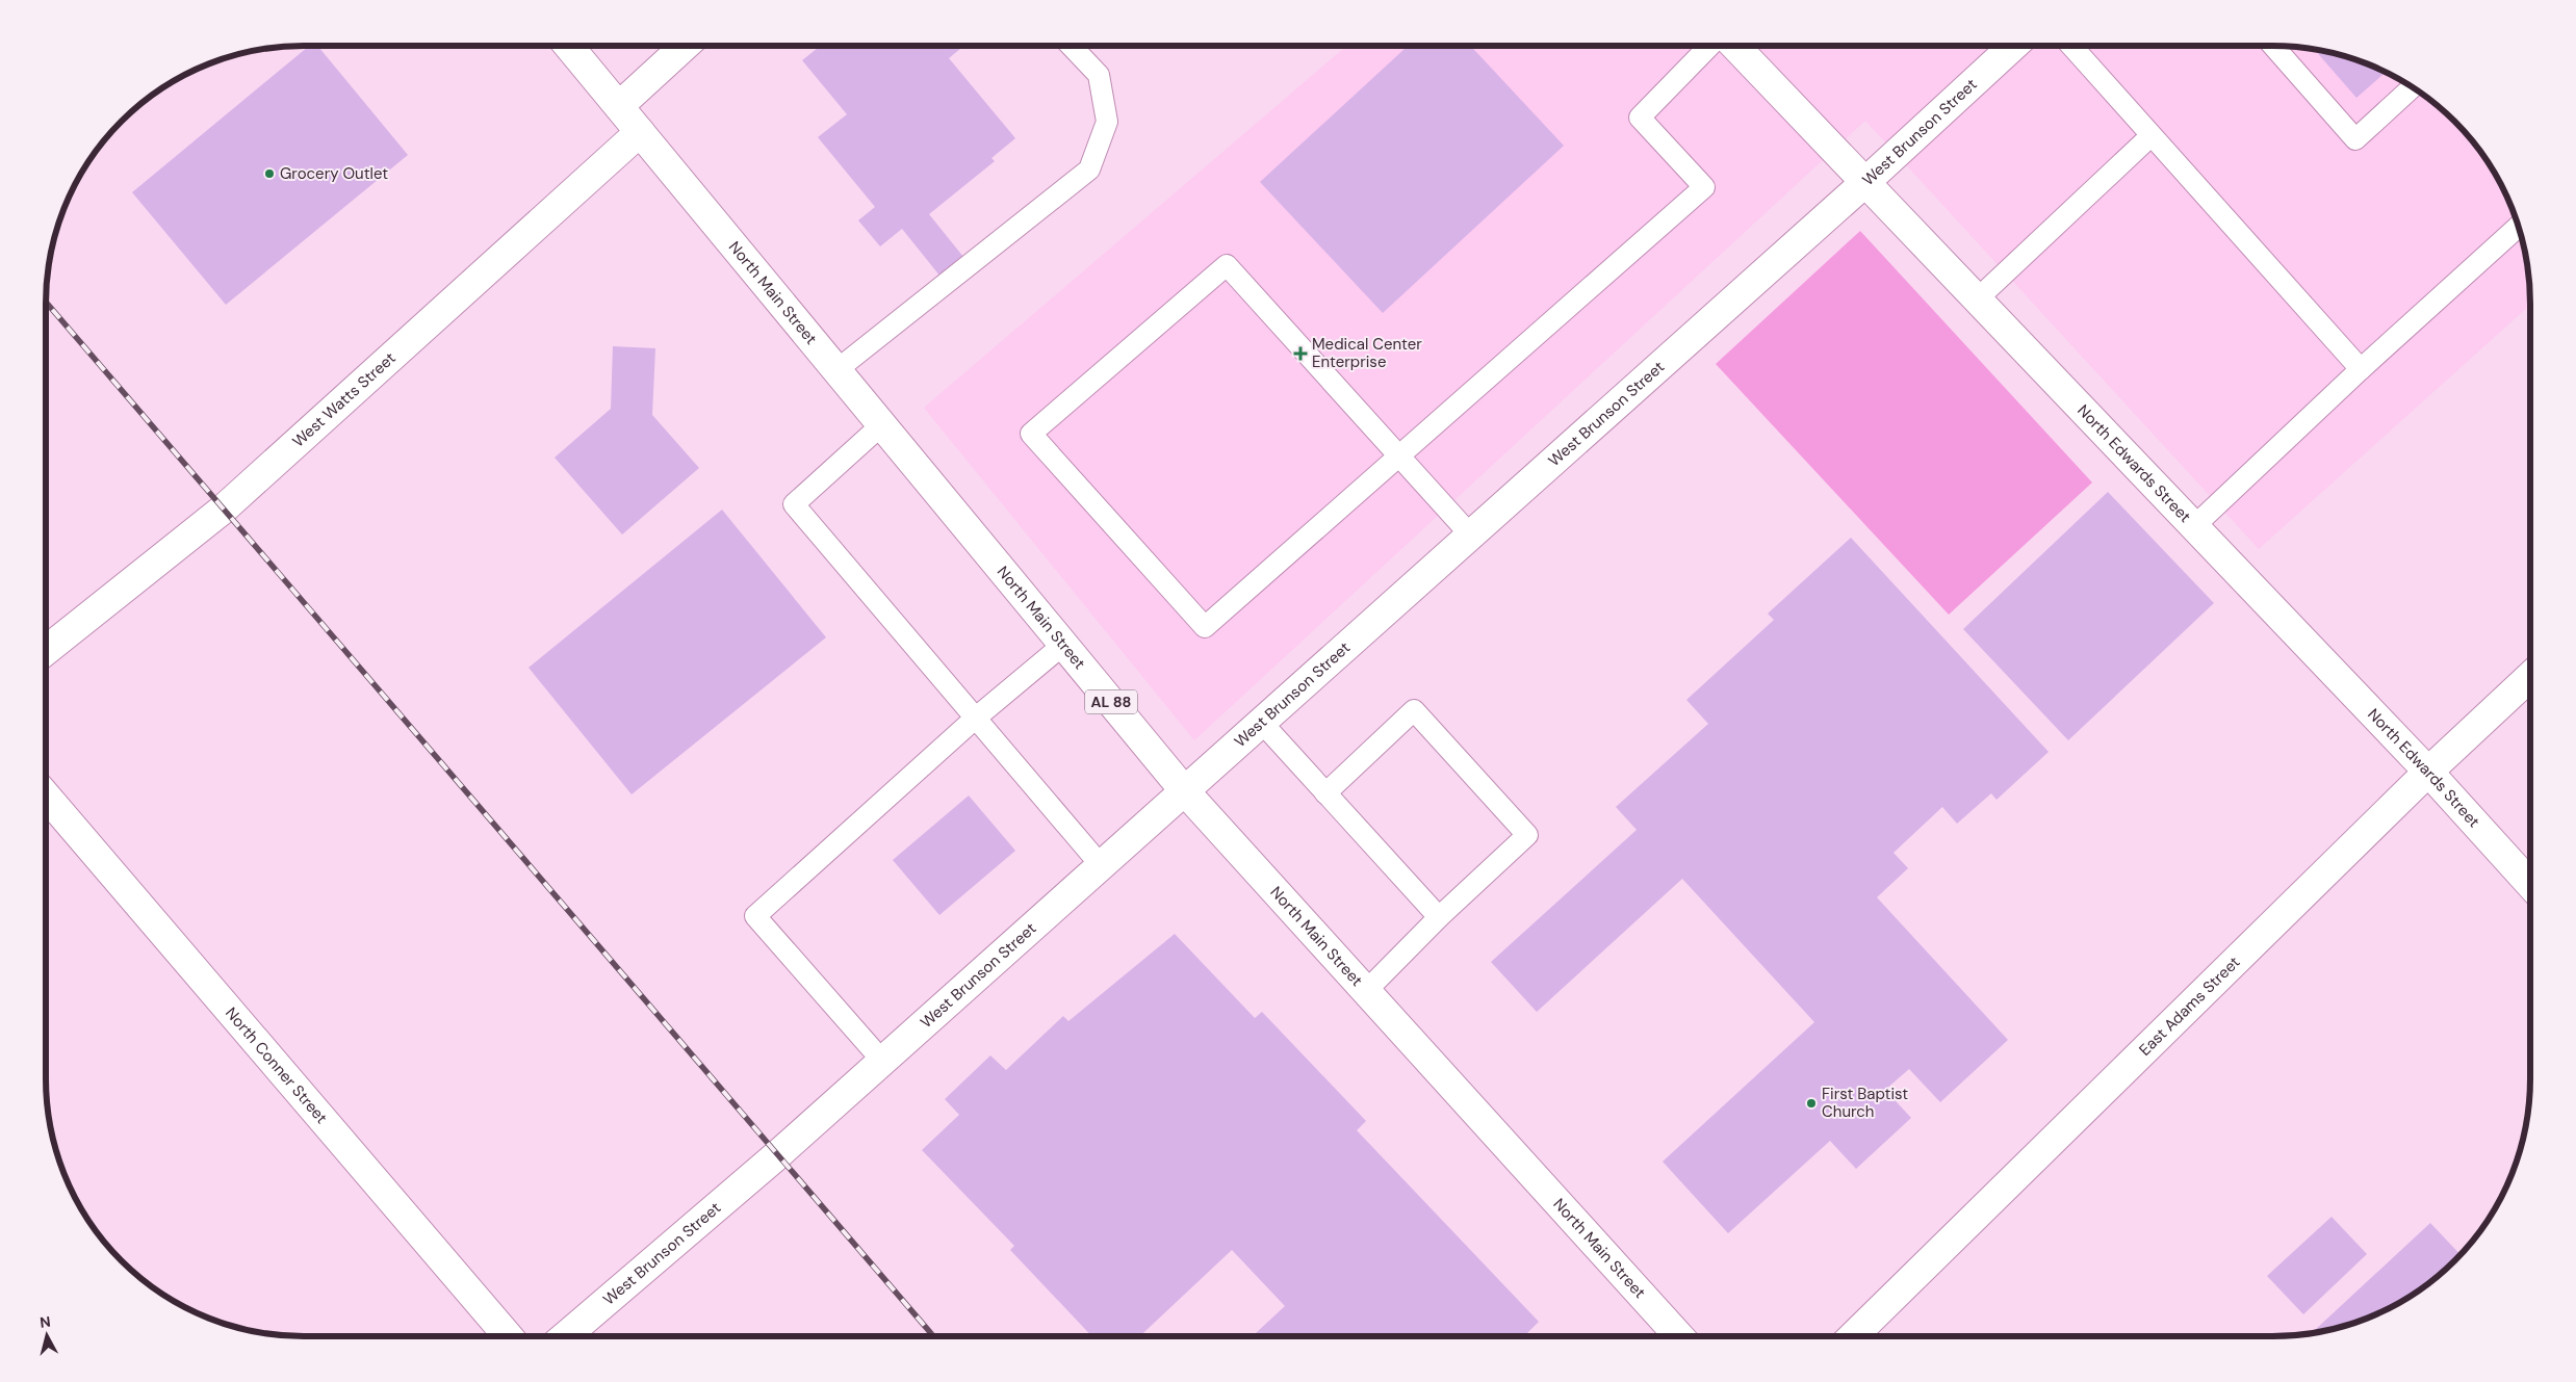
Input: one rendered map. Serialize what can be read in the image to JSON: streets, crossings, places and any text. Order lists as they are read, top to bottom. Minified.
{"streets":{"street":["West Brunson Street","North Main Street","West Watts Street","North Edwards Street","AL 88","East Adams Street","North Conner Street"]},"crossings":[["West Brunson Street","North Main Street"],["West Brunson Street","North Edwards Street"],["North Main Street","West Watts Street"],["North Edwards Street","East Adams Street"]],"places":{"other":["Grocery Outlet","First Baptist Church"],"health":["Medical Center Enterprise"]},"north":"top"}
